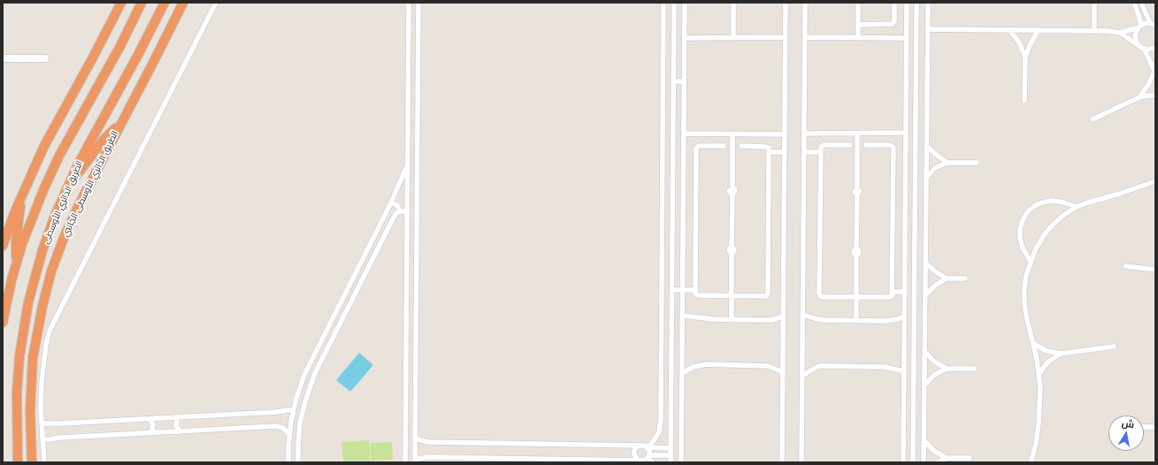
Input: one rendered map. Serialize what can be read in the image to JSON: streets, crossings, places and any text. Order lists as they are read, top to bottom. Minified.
{"streets":{"highway":["الطريق الدائري الأوسطى الجانبي","الطريق الدائري الأوسطى"]},"north":"top"}
